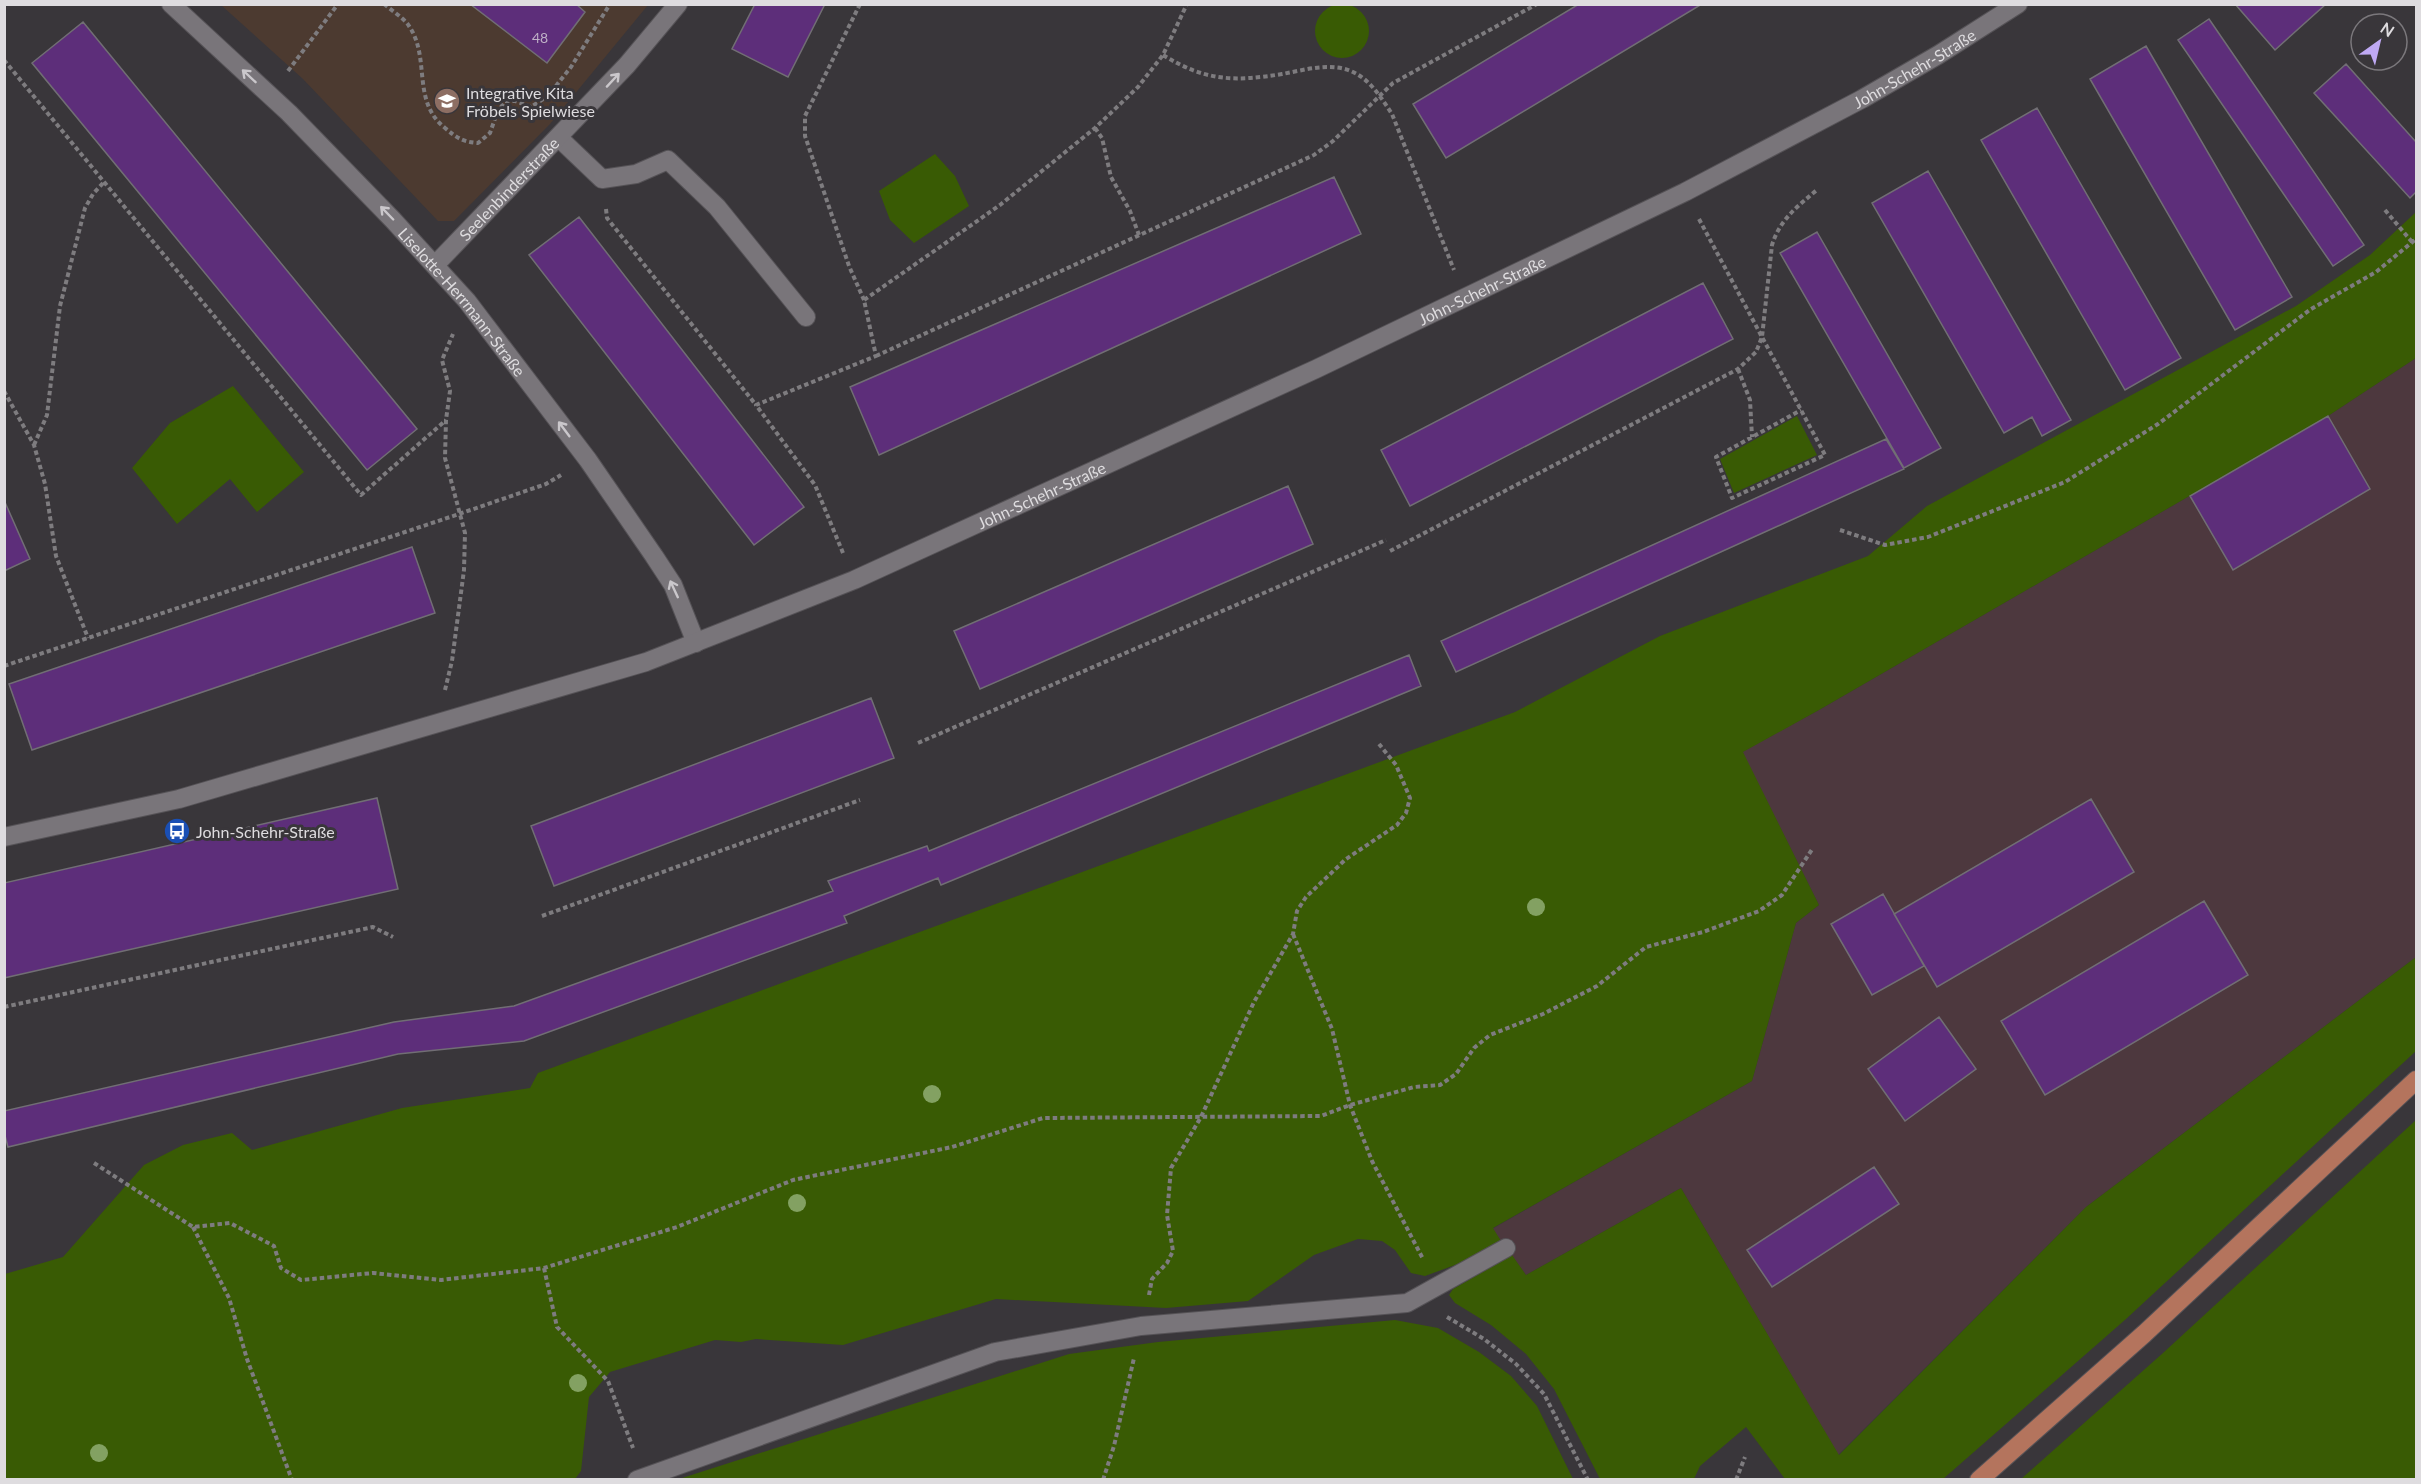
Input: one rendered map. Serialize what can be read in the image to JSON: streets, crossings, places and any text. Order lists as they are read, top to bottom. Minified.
{"streets":{"street":["John-Schehr-Straße","Seelenbinderstraße","Liselotte-Herrmann-Straße"]},"crossings":[["John-Schehr-Straße","Liselotte-Herrmann-Straße"],["Seelenbinderstraße","Liselotte-Herrmann-Straße"]],"one_way":["Seelenbinderstraße","Liselotte-Herrmann-Straße"],"places":{"school or university":["Integrative Kita Fröbels Spielwiese"],"bus stop":["John-Schehr-Straße"]},"house_numbers":["48"],"north":"top right"}
